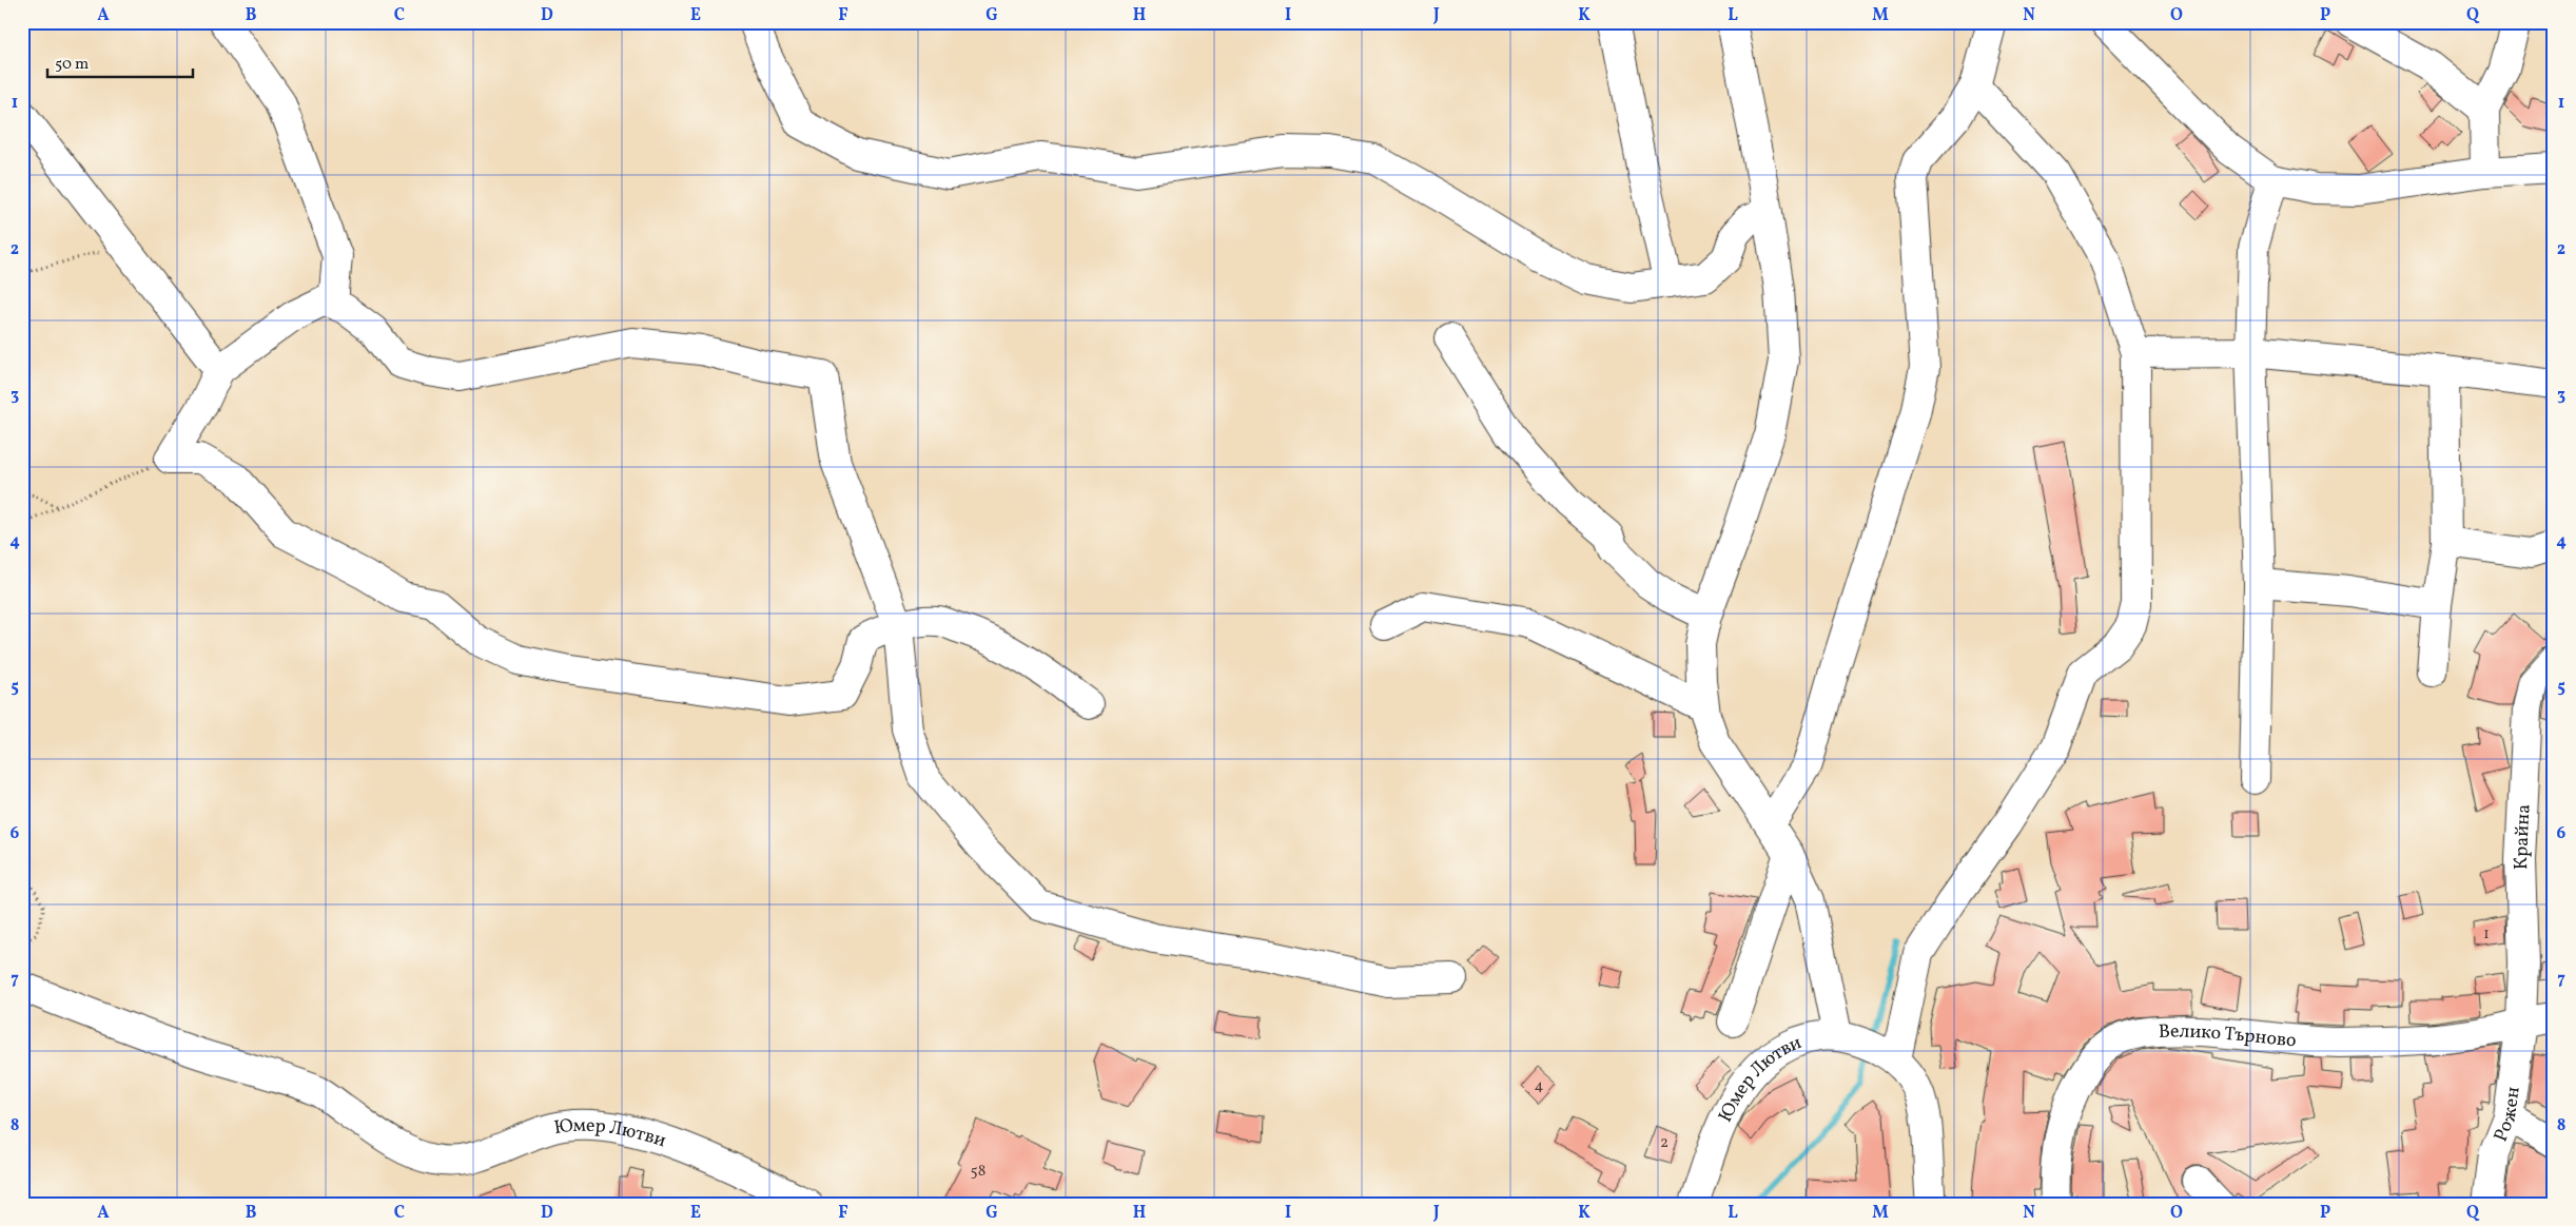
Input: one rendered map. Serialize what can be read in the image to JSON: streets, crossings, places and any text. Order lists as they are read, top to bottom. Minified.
{"streets":{"street":["Крайна","Велико Търново","Юмер Лютви","Рожен"]},"crossings":[["Крайна","Велико Търново"],["Крайна","Рожен"],["Велико Търново","Рожен"]],"house_numbers":["1","4","2","58"],"scale_bar":"50 m","grid":{"columns":["A","B","C","D","E","F","G","H","I","J","K","L","M","N","O","P","Q"],"rows":["1","2","3","4","5","6","7","8"]}}
